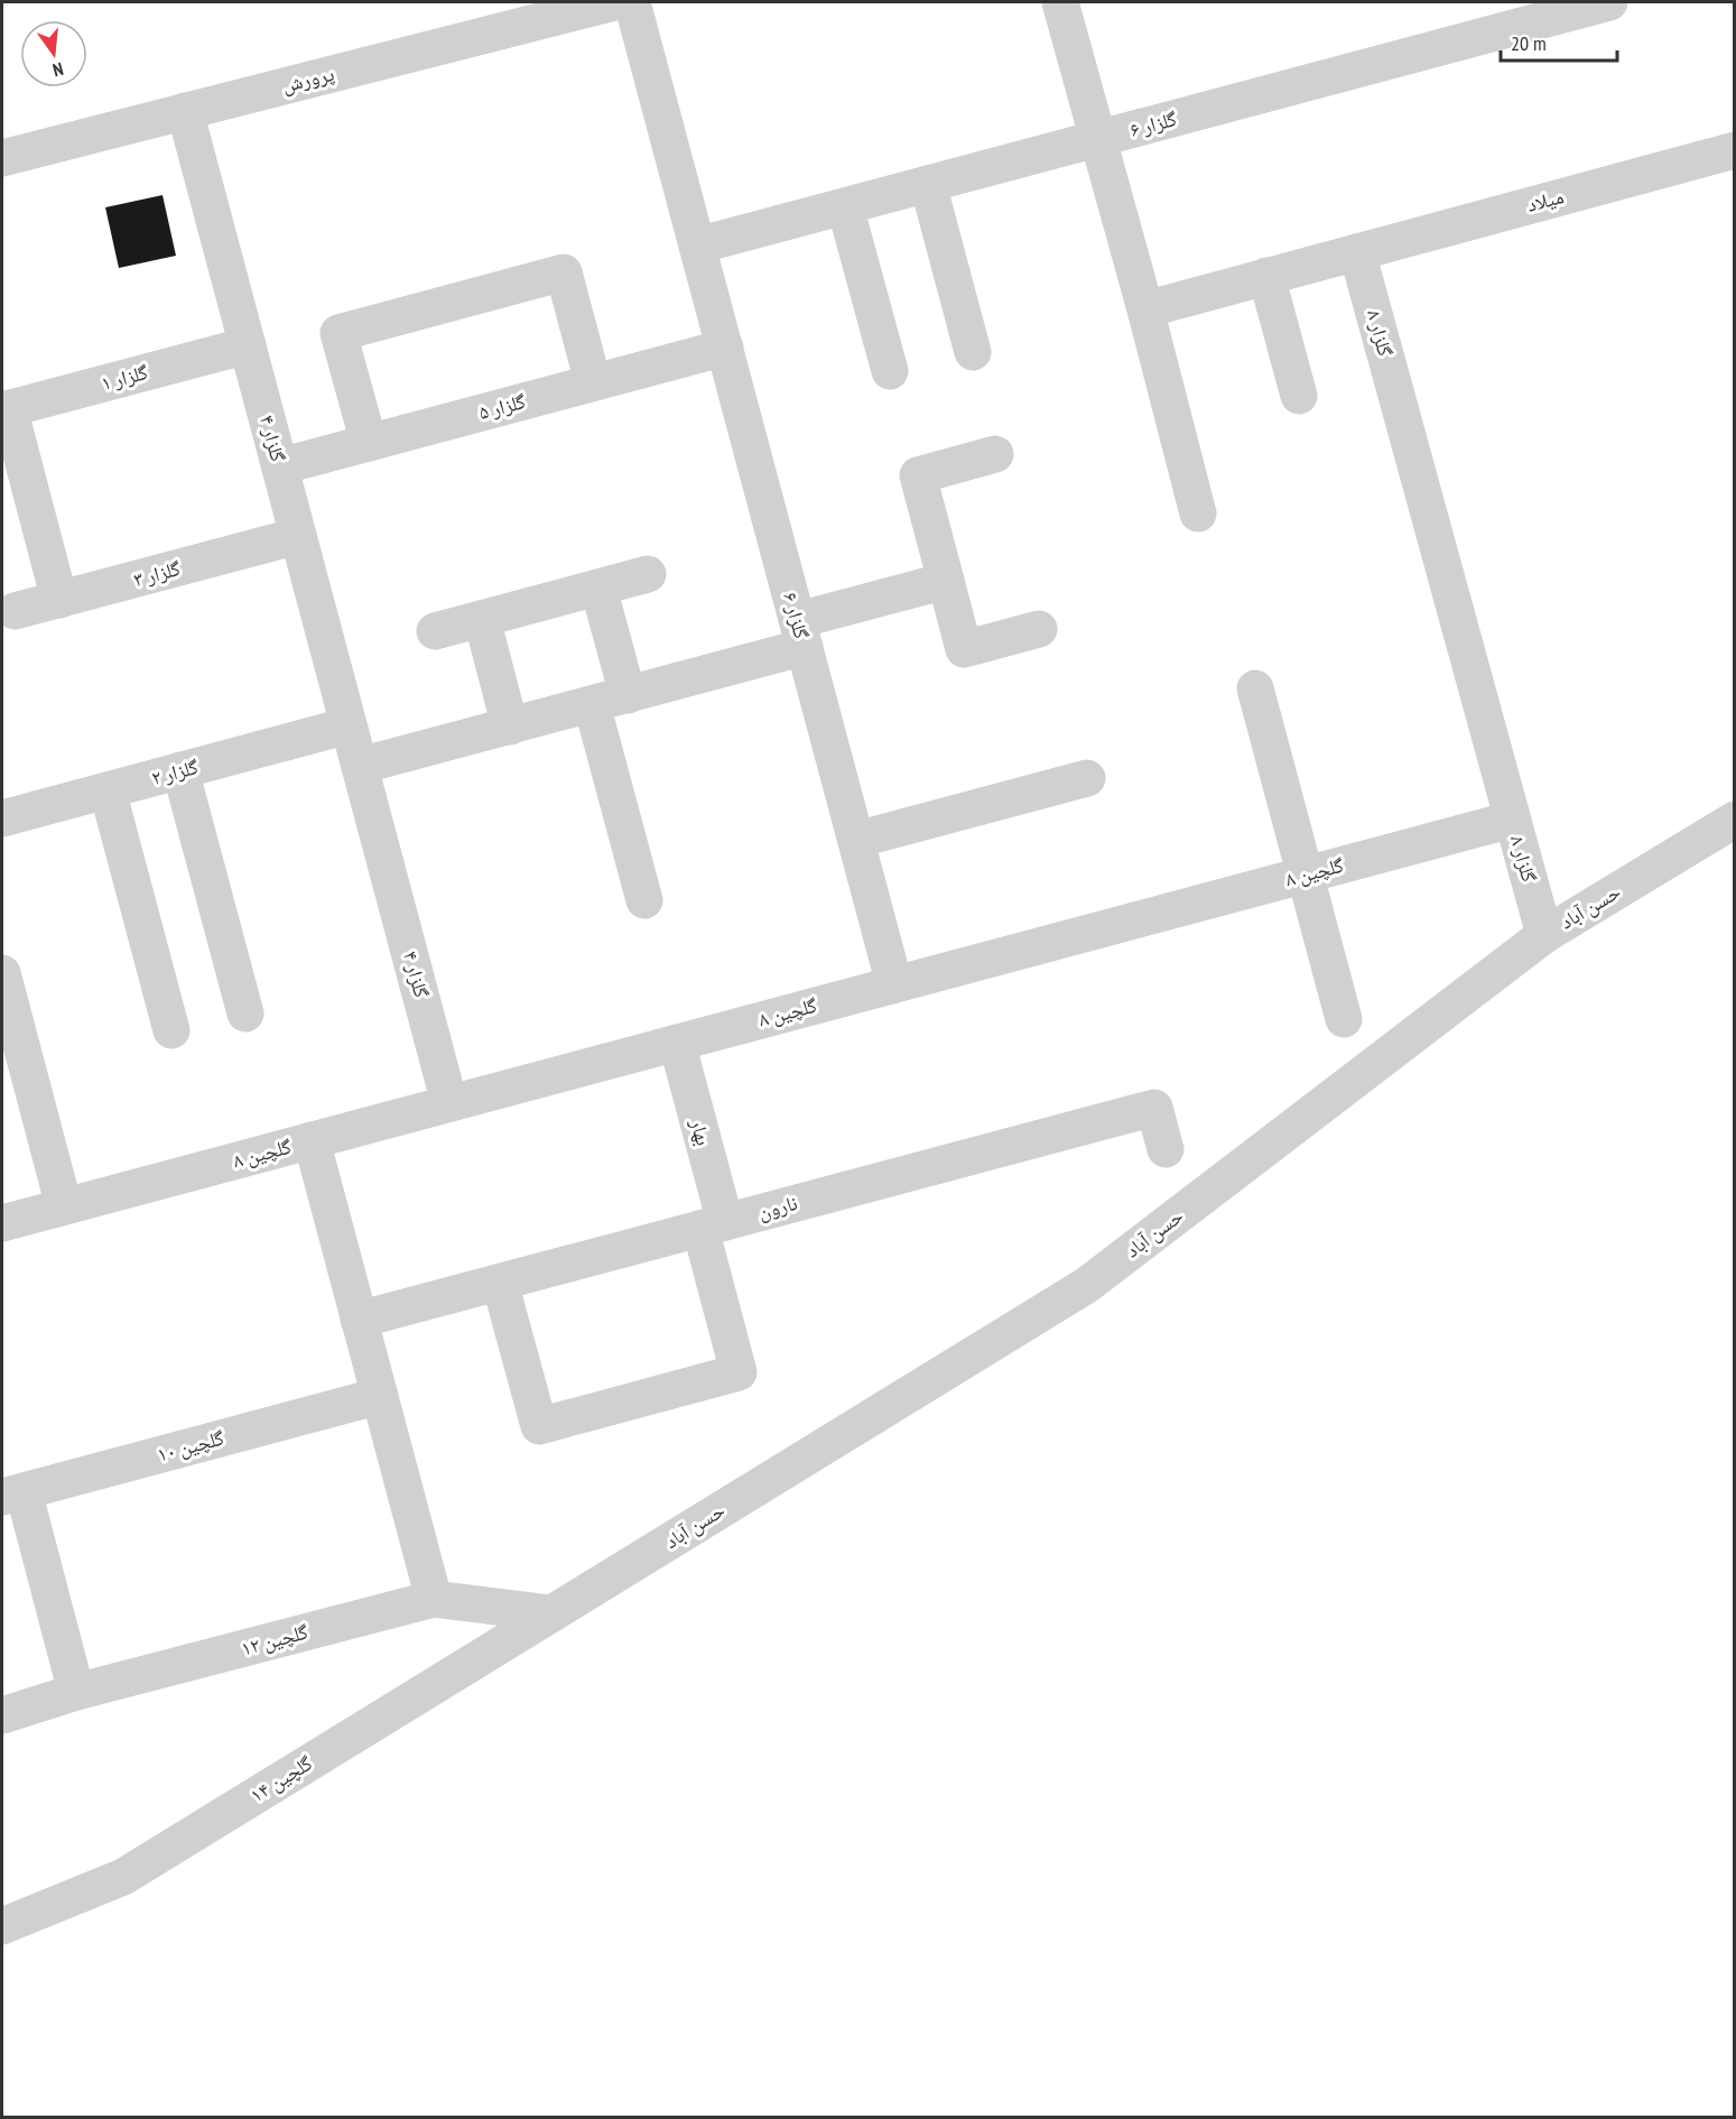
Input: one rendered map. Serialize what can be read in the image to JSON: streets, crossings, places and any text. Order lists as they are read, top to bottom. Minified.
{"streets":{"street":["پرورش","گلزار ۶","میلاد","گلزار ۸","گلزار ۱","گلزار ۵","گلزار ۴","گلزار ۳","گلزار ۲","گلچین ۸","حسن آباد","بهار","نارون","گلچین ۱۰","گلچین ۱۲","گلچین ۱۴"]},"crossings":[["پرورش","گلزار ۴"],["گلزار ۶","گلزار ۵"],["گلزار ۶","گلچین ۸"],["میلاد","گلزار ۸"],["گلزار ۸","گلچین ۸"],["گلزار ۸","حسن آباد"],["گلزار ۱","گلزار ۴"],["گلزار ۵","گلزار ۴"],["گلزار ۴","گلزار ۳"],["گلزار ۴","گلزار ۲"],["گلزار ۴","گلچین ۸"],["گلچین ۸","بهار"],["حسن آباد","گلچین ۱۲"],["حسن آباد","گلچین ۱۴"],["بهار","نارون"],["گلچین ۱۲","گلچین ۱۴"]],"scale_bar":"20 m","north":"bottom"}
